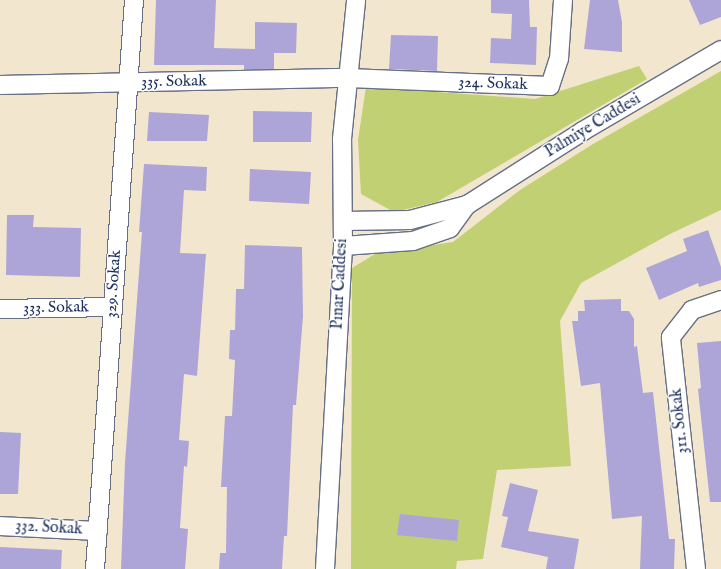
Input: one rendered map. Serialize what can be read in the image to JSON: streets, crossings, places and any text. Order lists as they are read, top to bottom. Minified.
{"streets":{"street":["335. Sokak","324. Sokak","Palmiye Caddesi","329. Sokak","Pınar Caddesi","333. Sokak","311. Sokak","332. Sokak"]},"crossings":[["335. Sokak","324. Sokak"],["335. Sokak","329. Sokak"],["335. Sokak","Pınar Caddesi"],["324. Sokak","Pınar Caddesi"],["Palmiye Caddesi","Pınar Caddesi"],["329. Sokak","333. Sokak"],["329. Sokak","332. Sokak"]]}
